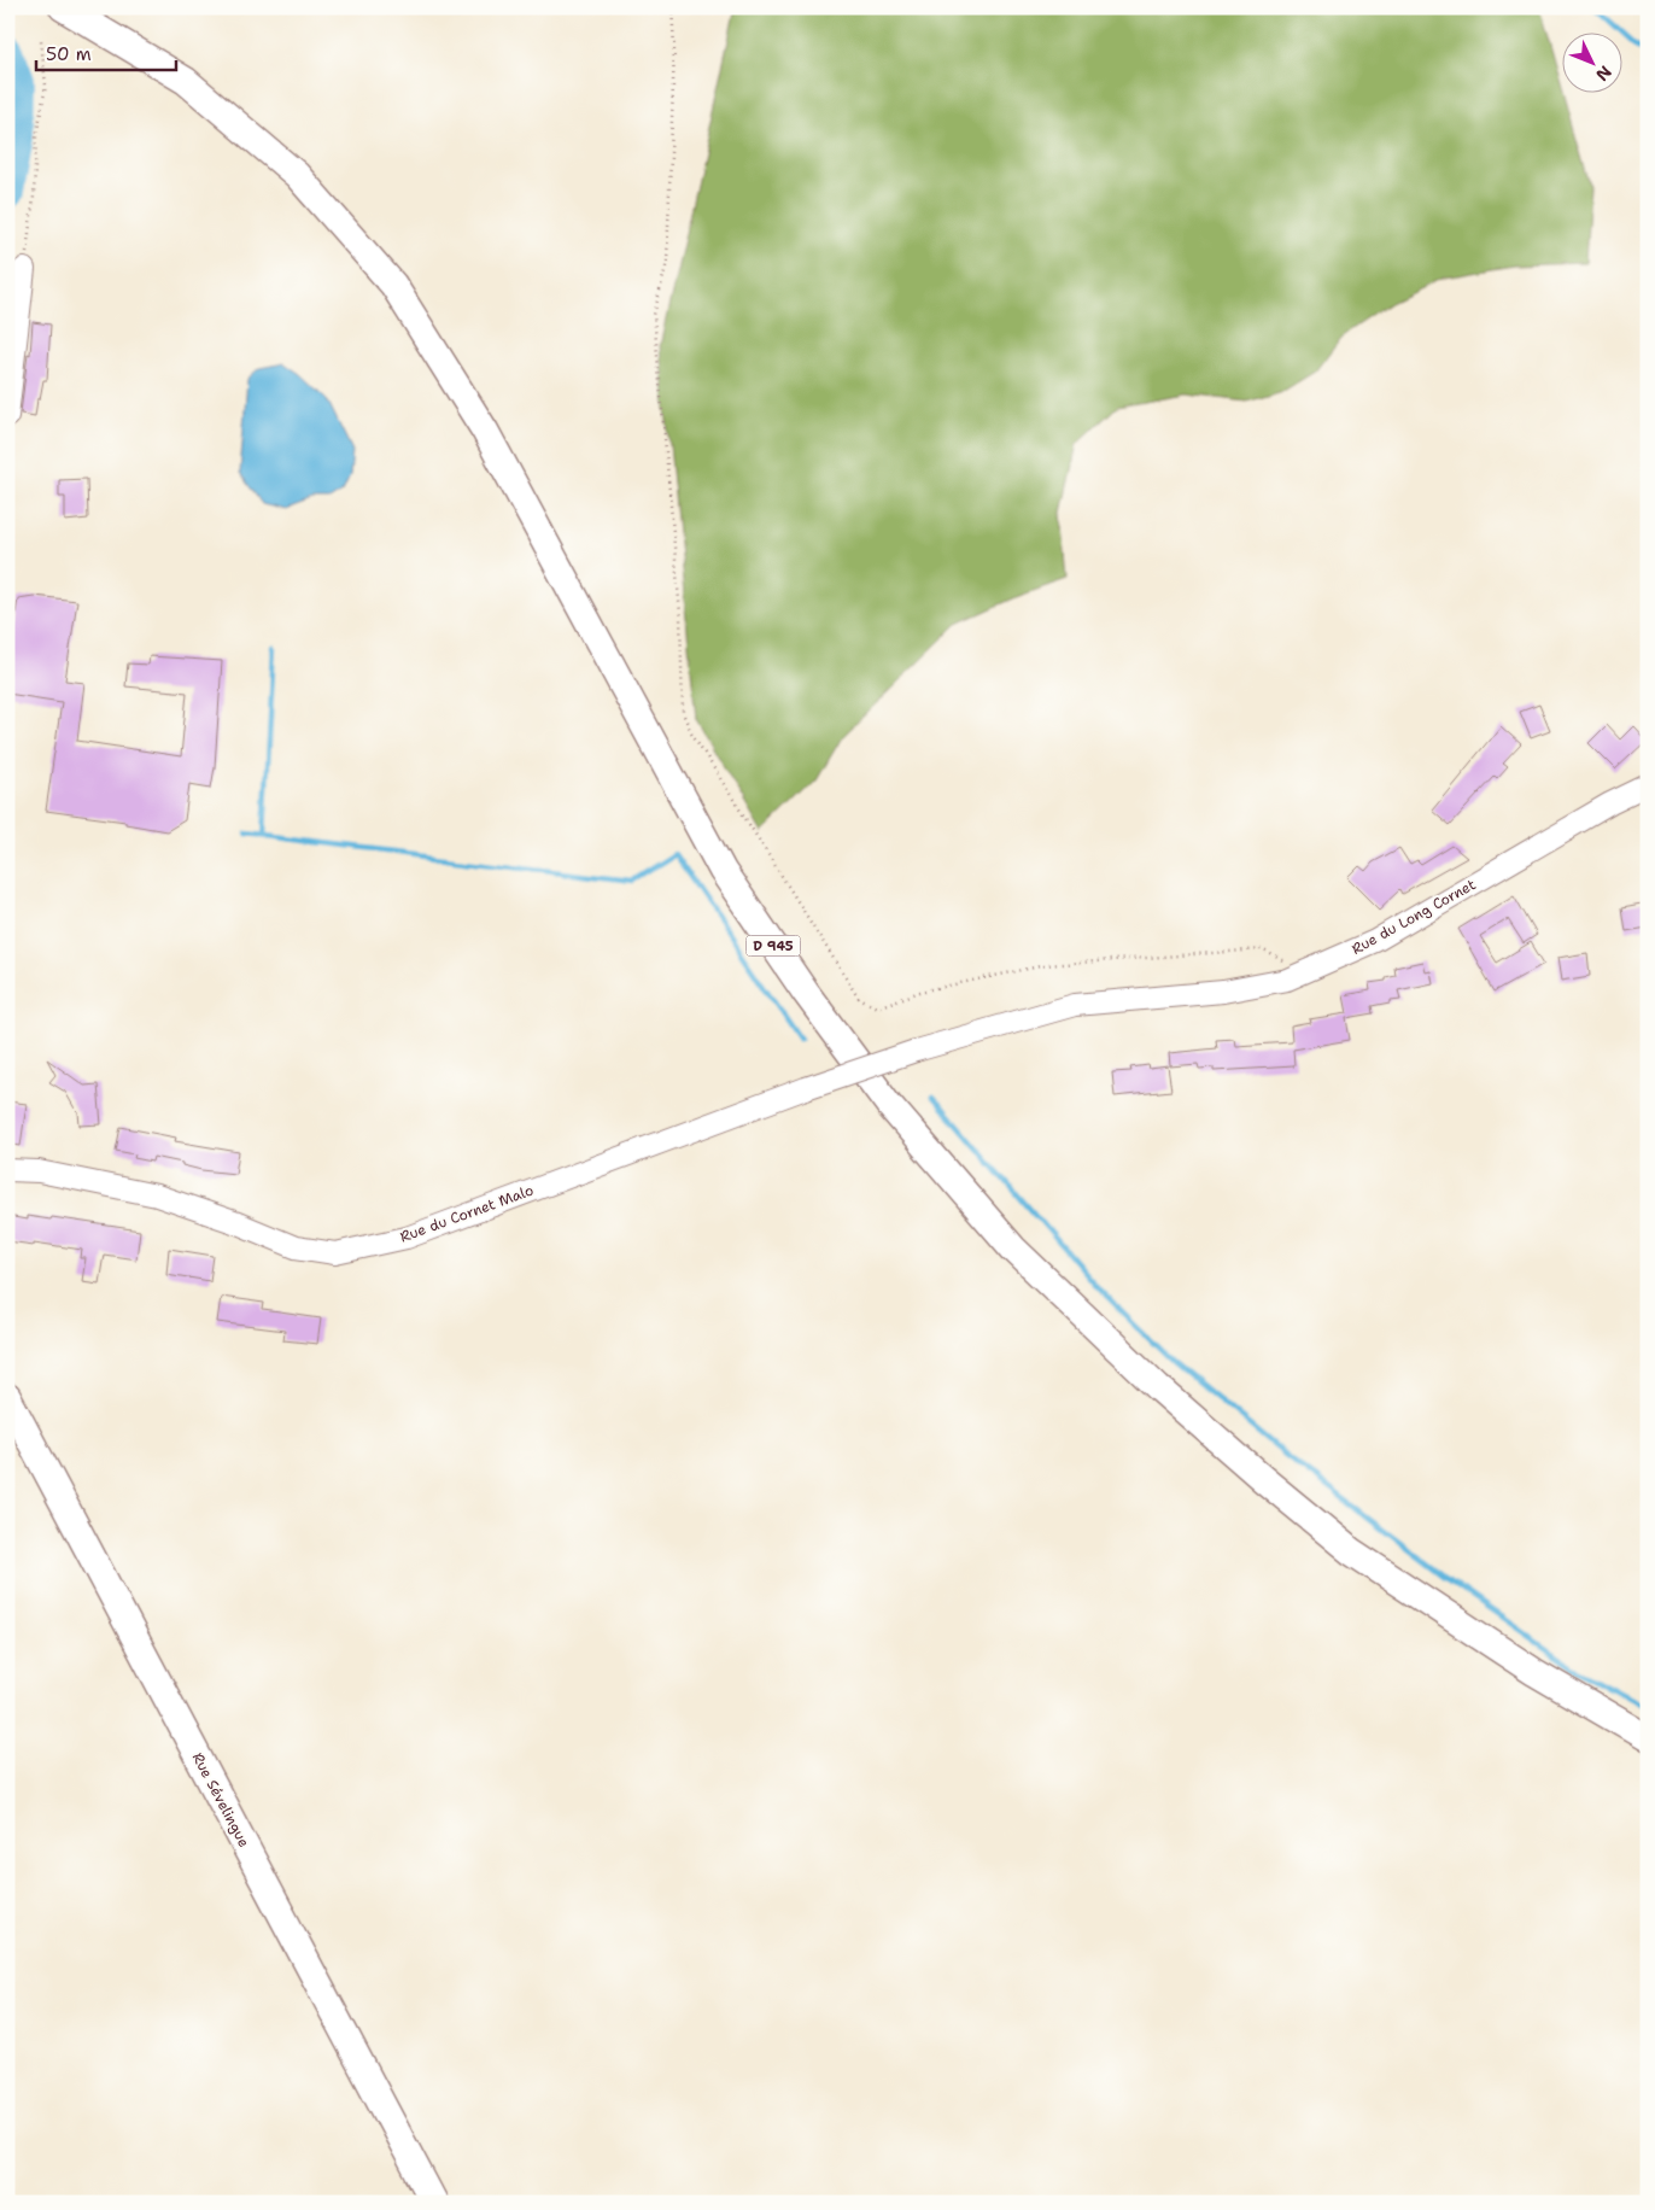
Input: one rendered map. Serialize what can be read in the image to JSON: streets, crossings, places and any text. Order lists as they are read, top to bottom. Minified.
{"streets":{"main road":["D 945","Rue Sévelingue"],"street":["Rue du Long Cornet","Rue du Cornet Malo"]},"crossings":[["Rue du Long Cornet","Rue du Cornet Malo"]],"scale_bar":"50 m","north":"bottom right"}
